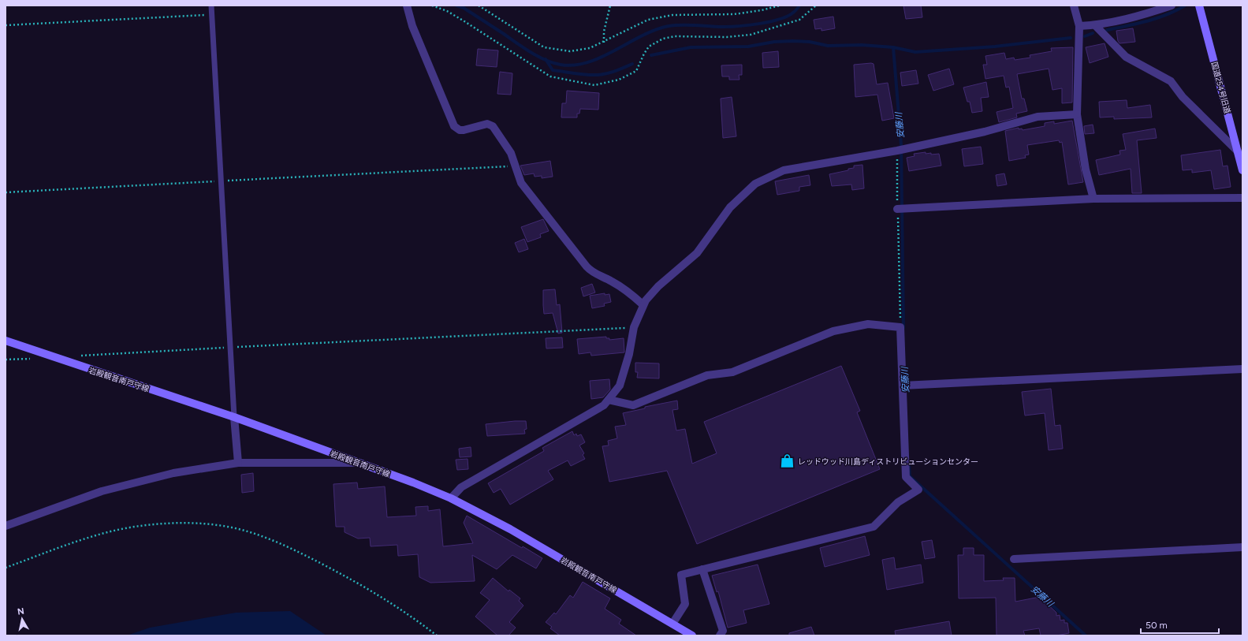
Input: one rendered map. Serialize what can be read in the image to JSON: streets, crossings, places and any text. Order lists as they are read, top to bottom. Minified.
{"streets":{"main road":["国道254号旧道","岩殿観音南戸守線"]},"water":["安藤川"],"places":{"shop":["レッドウッド川島ディストリビューションセンター"]},"scale_bar":"50 m","north":"top"}
